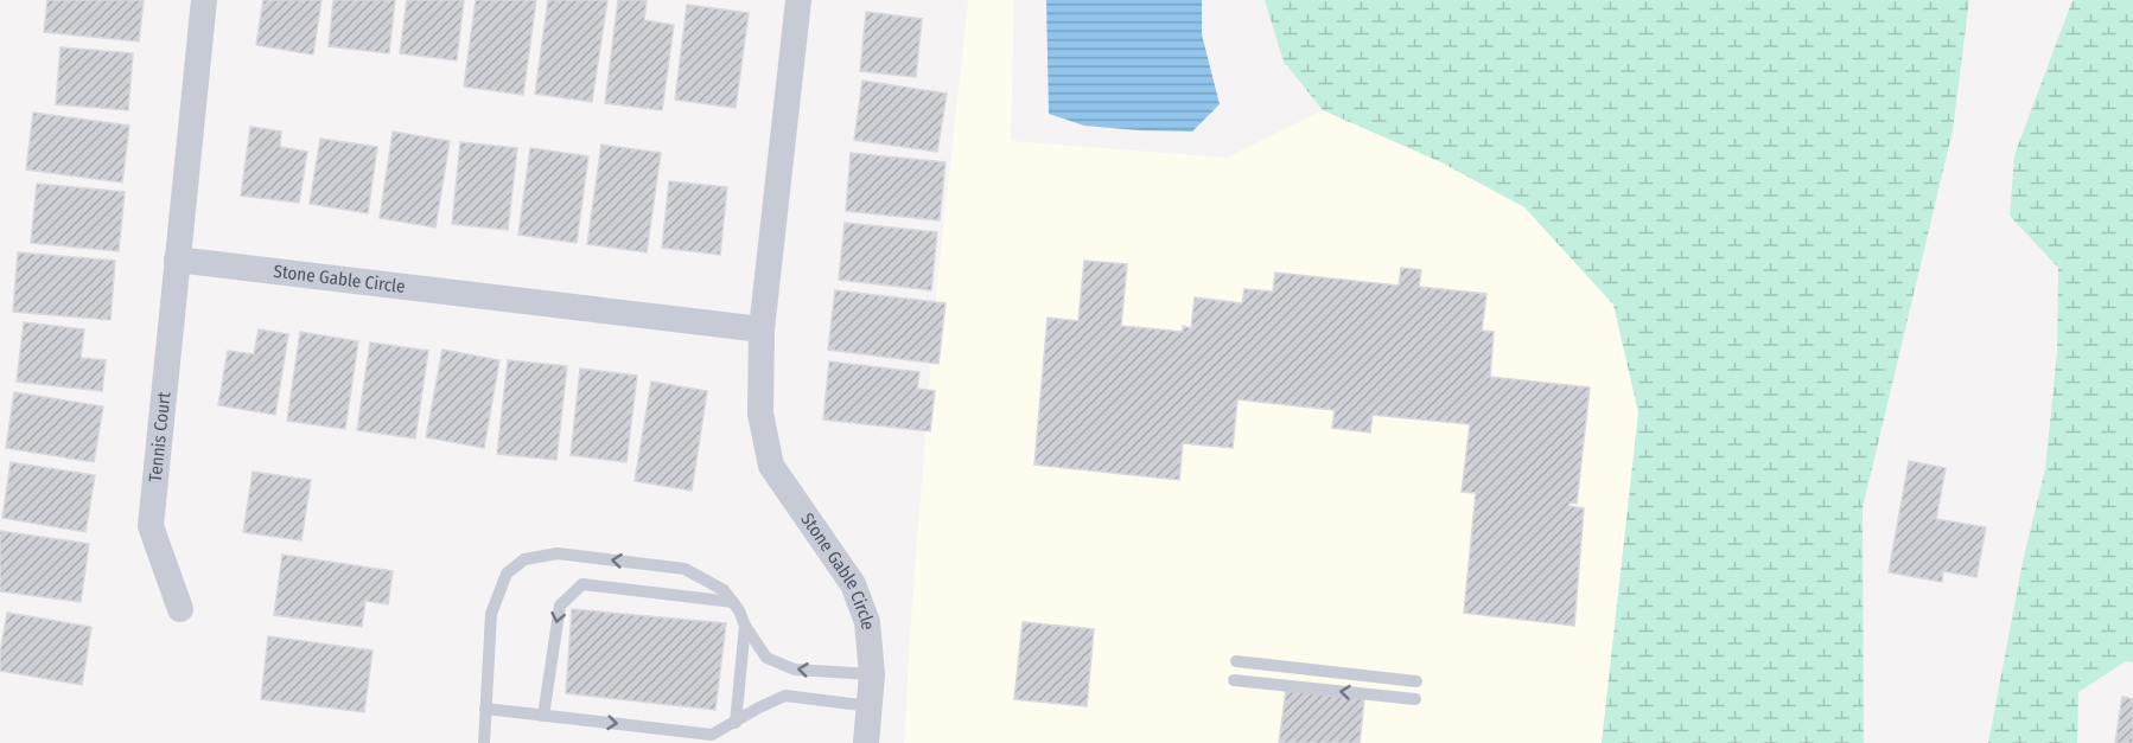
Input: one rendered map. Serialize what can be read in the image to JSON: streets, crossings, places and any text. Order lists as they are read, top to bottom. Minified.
{"streets":{"street":["Stone Gable Circle","Tennis Court"]},"crossings":[["Stone Gable Circle","Tennis Court"]]}
